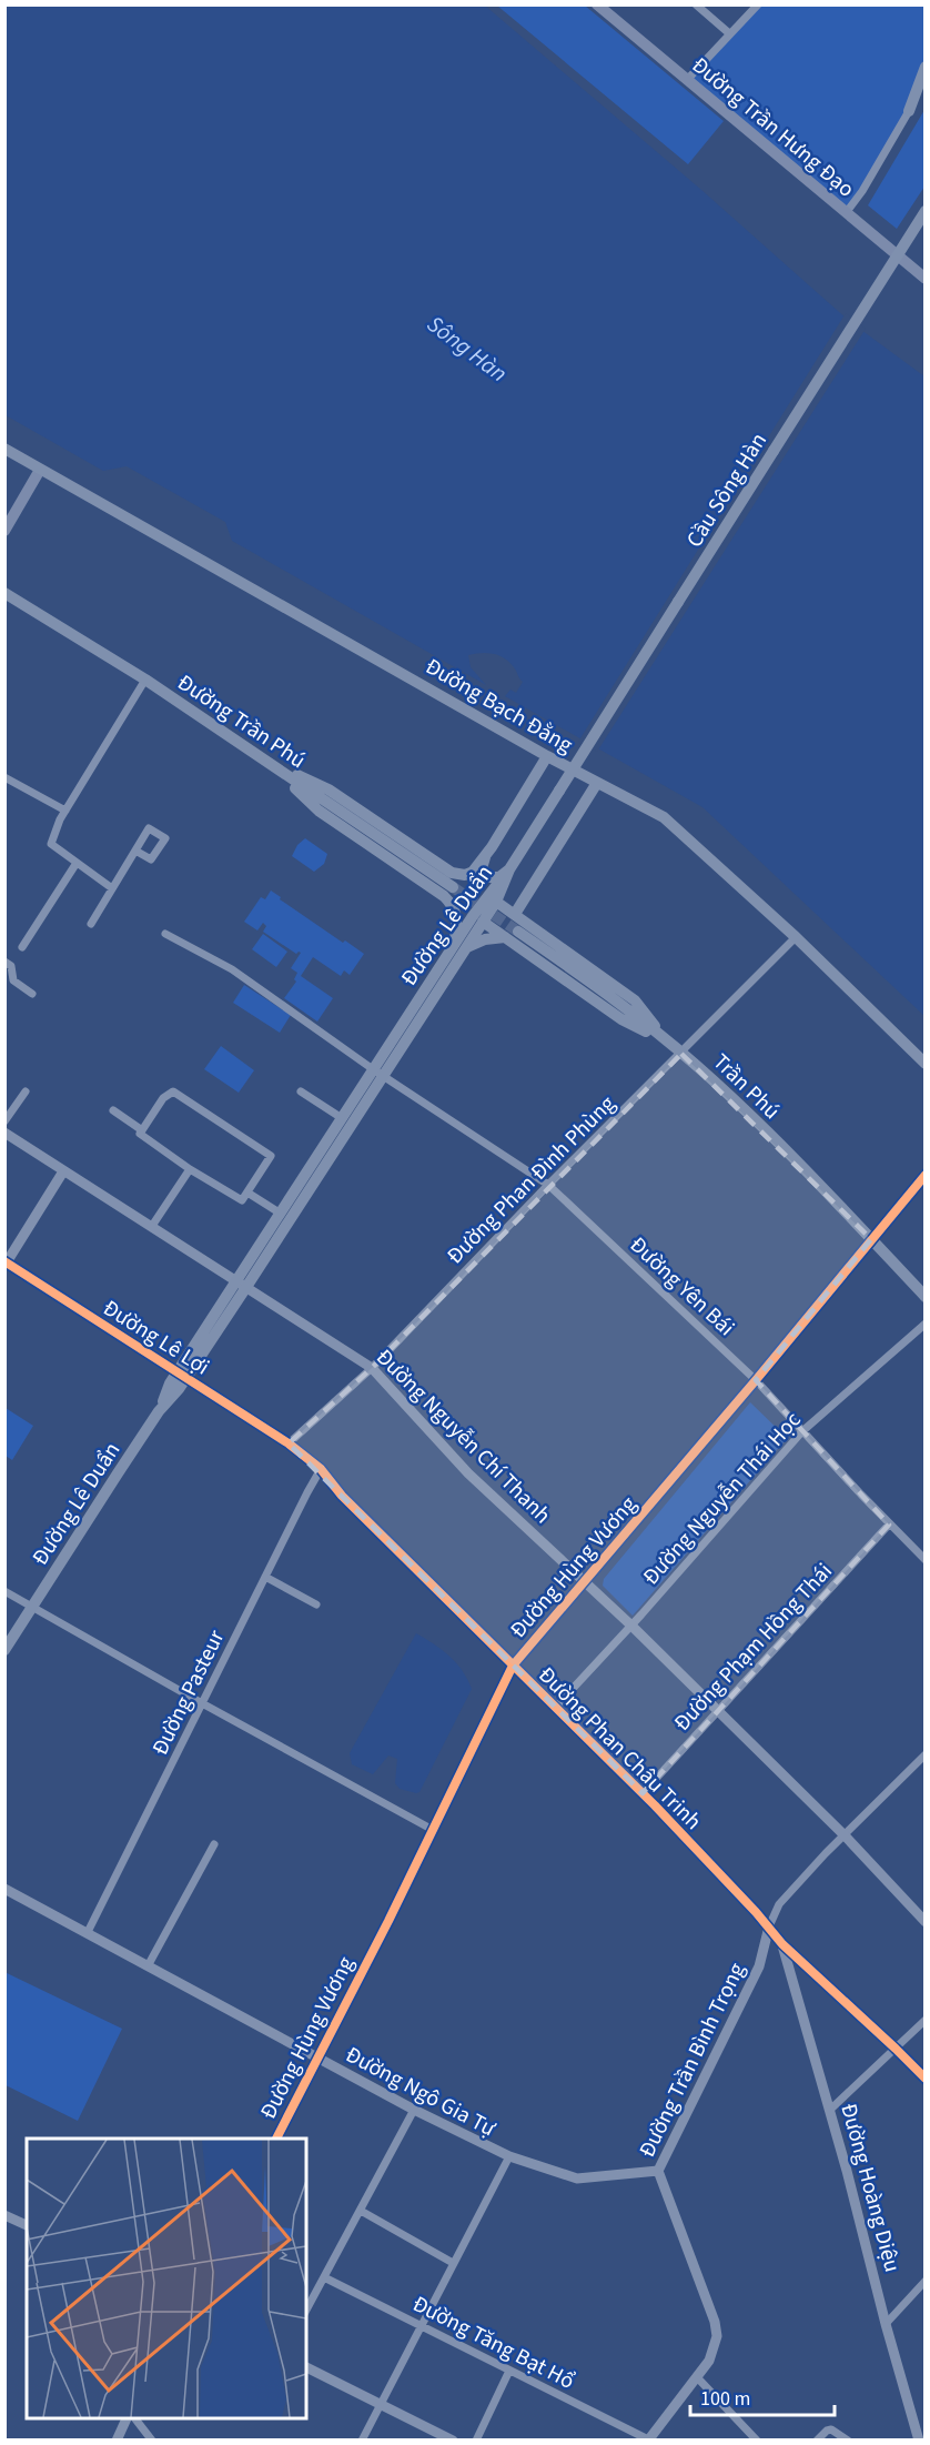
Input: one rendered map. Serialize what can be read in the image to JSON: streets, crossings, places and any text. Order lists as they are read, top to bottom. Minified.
{"streets":{"main road":["Đường Trần Hưng Đạo","Cầu Sông Hàn","Đường Bạch Đằng","Đường Trần Phú","Đường Lê Duẩn","Trần Phú"],"street":["Đường Phan Đình Phùng","Đường Yên Bái","Đường Lê Lợi","Đường Nguyễn Chí Thanh","Đường Nguyễn Thái Học","Đường Hùng Vương","Đường Phạm Hồng Thái","Đường Pasteur","Đường Phan Châu Trinh","Đường Trần Bình Trọng","Đường Ngô Gia Tự","Đường Hoàng Diệu","Đường Tăng Bạt Hổ"]},"crossings":[["Cầu Sông Hàn","Đường Lê Duẩn"],["Đường Bạch Đằng","Đường Phan Đình Phùng"],["Đường Lê Duẩn","Đường Yên Bái"],["Đường Lê Duẩn","Đường Lê Lợi"],["Đường Lê Duẩn","Đường Nguyễn Chí Thanh"],["Trần Phú","Đường Phan Đình Phùng"],["Trần Phú","Đường Hùng Vương"],["Đường Phan Đình Phùng","Đường Yên Bái"],["Đường Phan Đình Phùng","Đường Lê Lợi"],["Đường Phan Đình Phùng","Đường Nguyễn Chí Thanh"],["Đường Phan Đình Phùng","Đường Phan Châu Trinh"],["Đường Yên Bái","Đường Nguyễn Thái Học"],["Đường Yên Bái","Đường Hùng Vương"],["Đường Yên Bái","Đường Phạm Hồng Thái"],["Đường Lê Lợi","Đường Phan Châu Trinh"],["Đường Nguyễn Chí Thanh","Đường Nguyễn Thái Học"],["Đường Nguyễn Chí Thanh","Đường Hùng Vương"],["Đường Nguyễn Chí Thanh","Đường Phạm Hồng Thái"],["Đường Nguyễn Thái Học","Đường Phan Châu Trinh"],["Đường Hùng Vương","Đường Phan Châu Trinh"],["Đường Hùng Vương","Đường Ngô Gia Tự"],["Đường Phạm Hồng Thái","Đường Phan Châu Trinh"],["Đường Pasteur","Đường Phan Châu Trinh"],["Đường Pasteur","Đường Ngô Gia Tự"],["Đường Phan Châu Trinh","Đường Trần Bình Trọng"],["Đường Phan Châu Trinh","Đường Hoàng Diệu"],["Đường Trần Bình Trọng","Đường Ngô Gia Tự"]],"water":["Sông Hàn"],"scale_bar":"100 m"}
